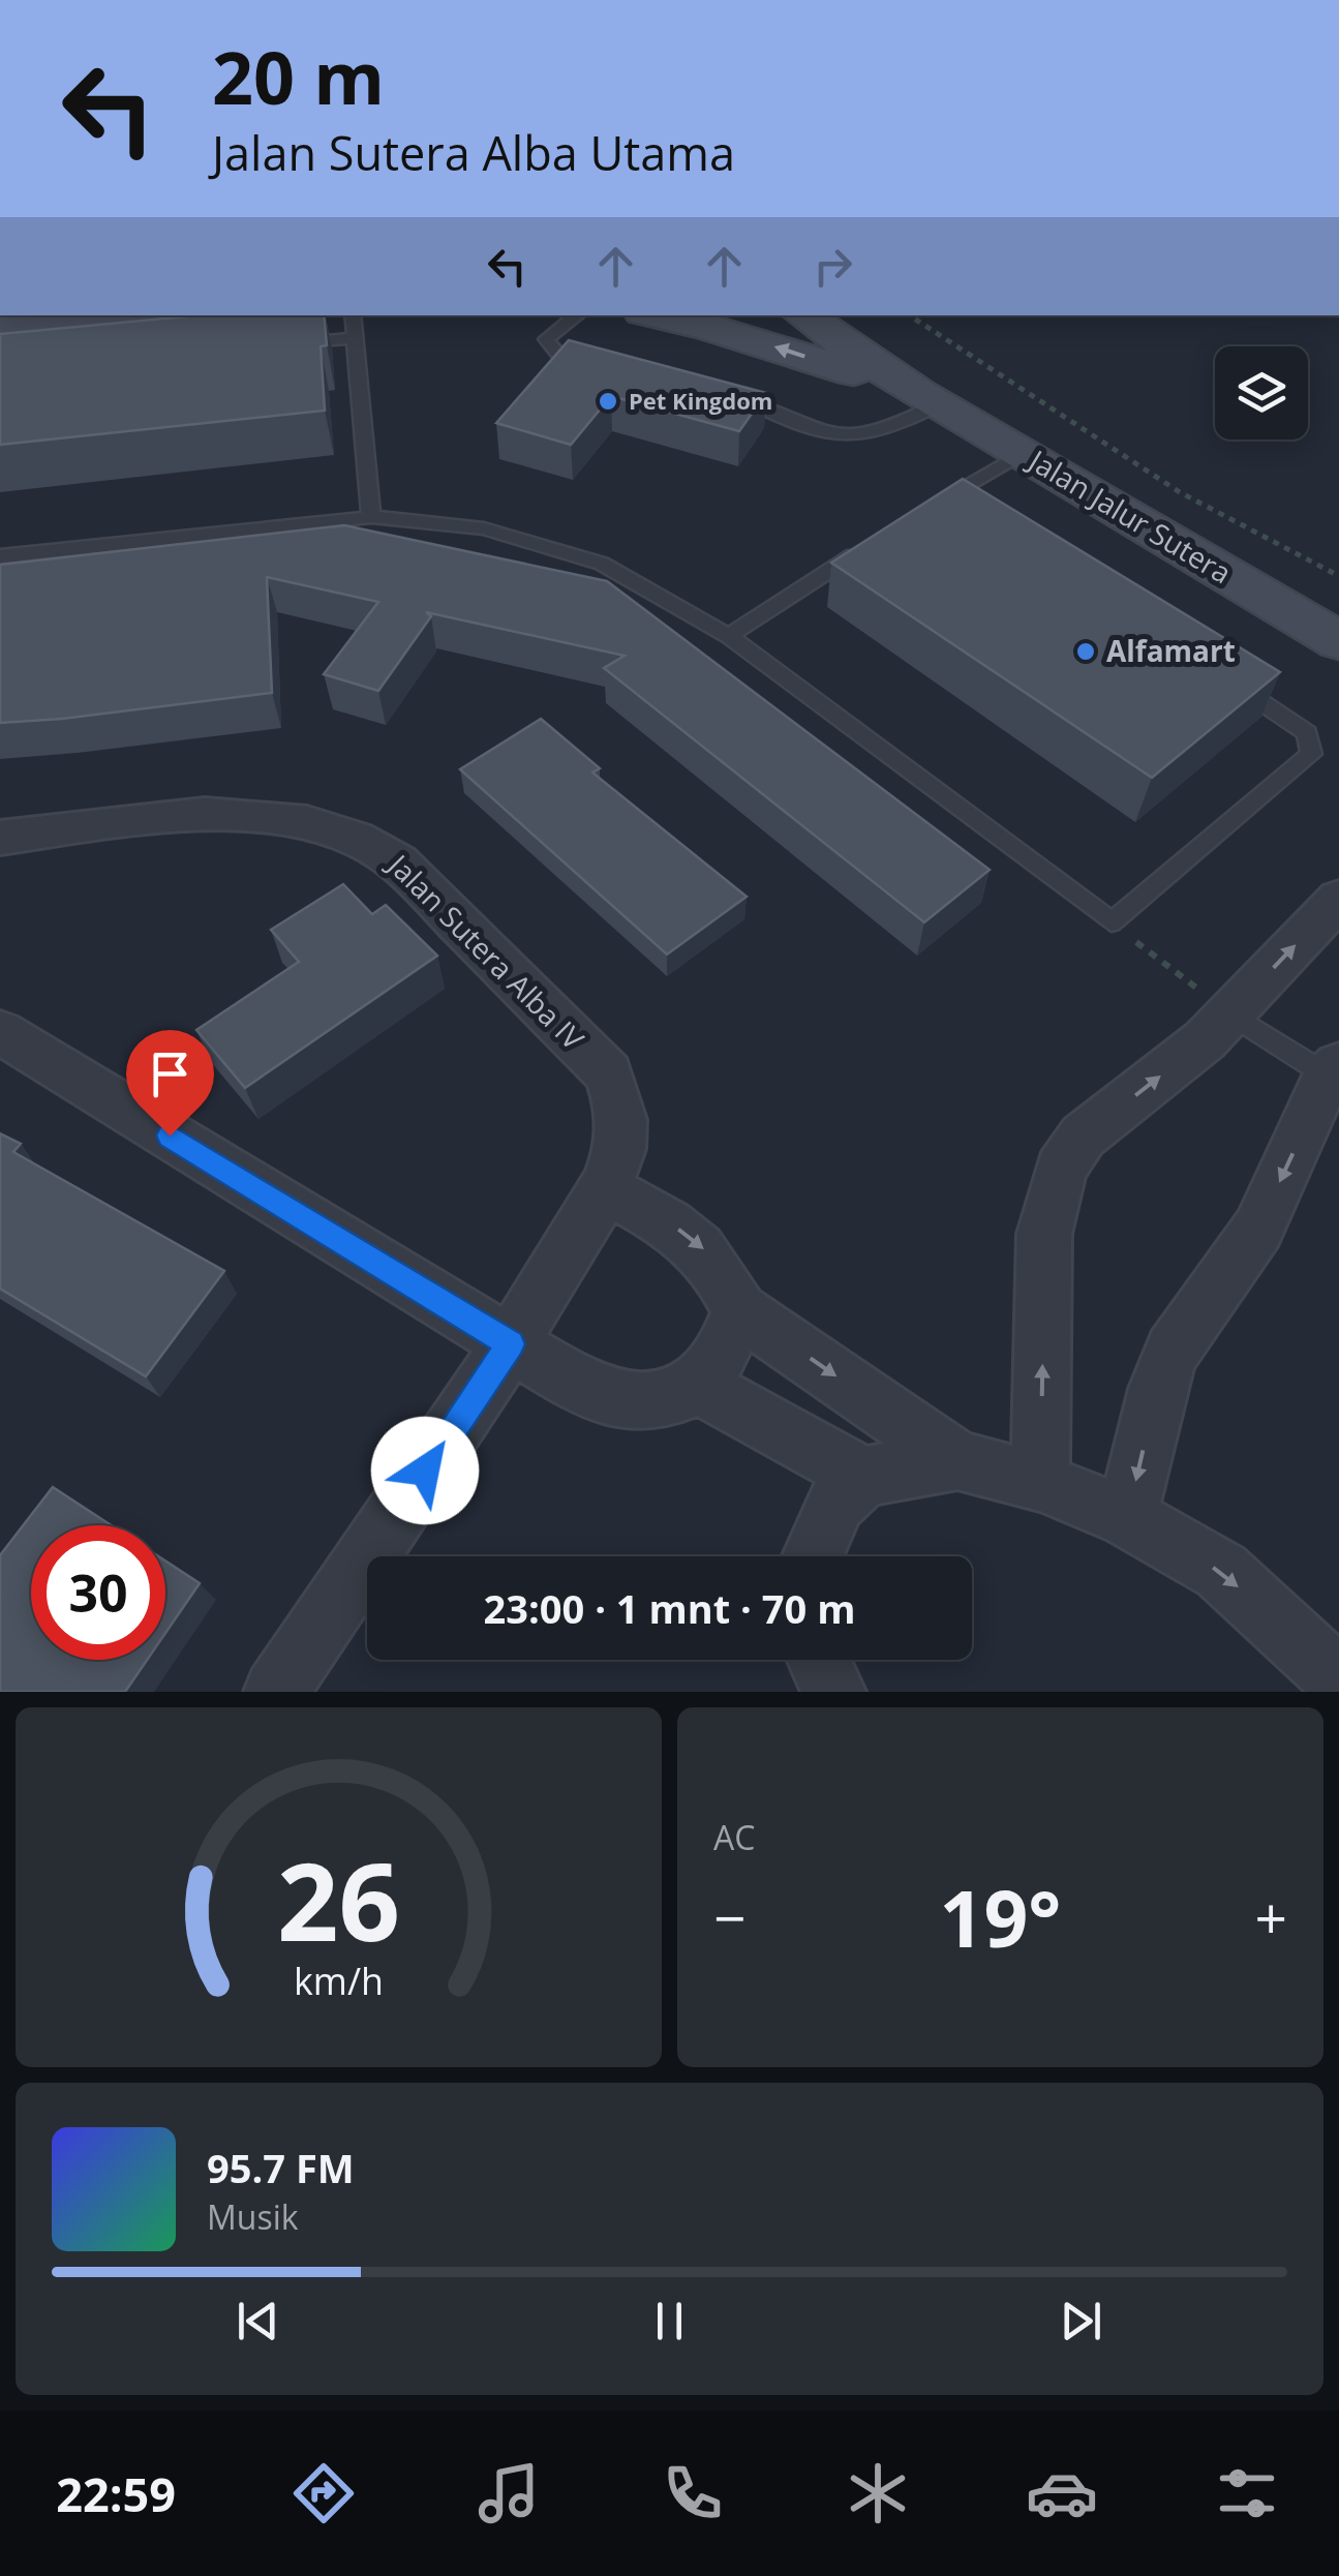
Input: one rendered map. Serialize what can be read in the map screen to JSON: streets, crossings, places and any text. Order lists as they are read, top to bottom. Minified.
{"streets":{"main road":["Jalan Jalur Sutera"],"street":["Jalan Sutera Alba IV"]},"places":["Pet Kingdom","Alfamart"],"page":{"turn":["20 m","Jalan Sutera Alba Utama"],"limit":"30","trip":"23:00 · 1 mnt · 70 m","tile":"AC","heat":["−","19°","+"],"song":["95.7 FM","Musik"],"tabs":"22:59","gauge":["26","km/h"]}}
